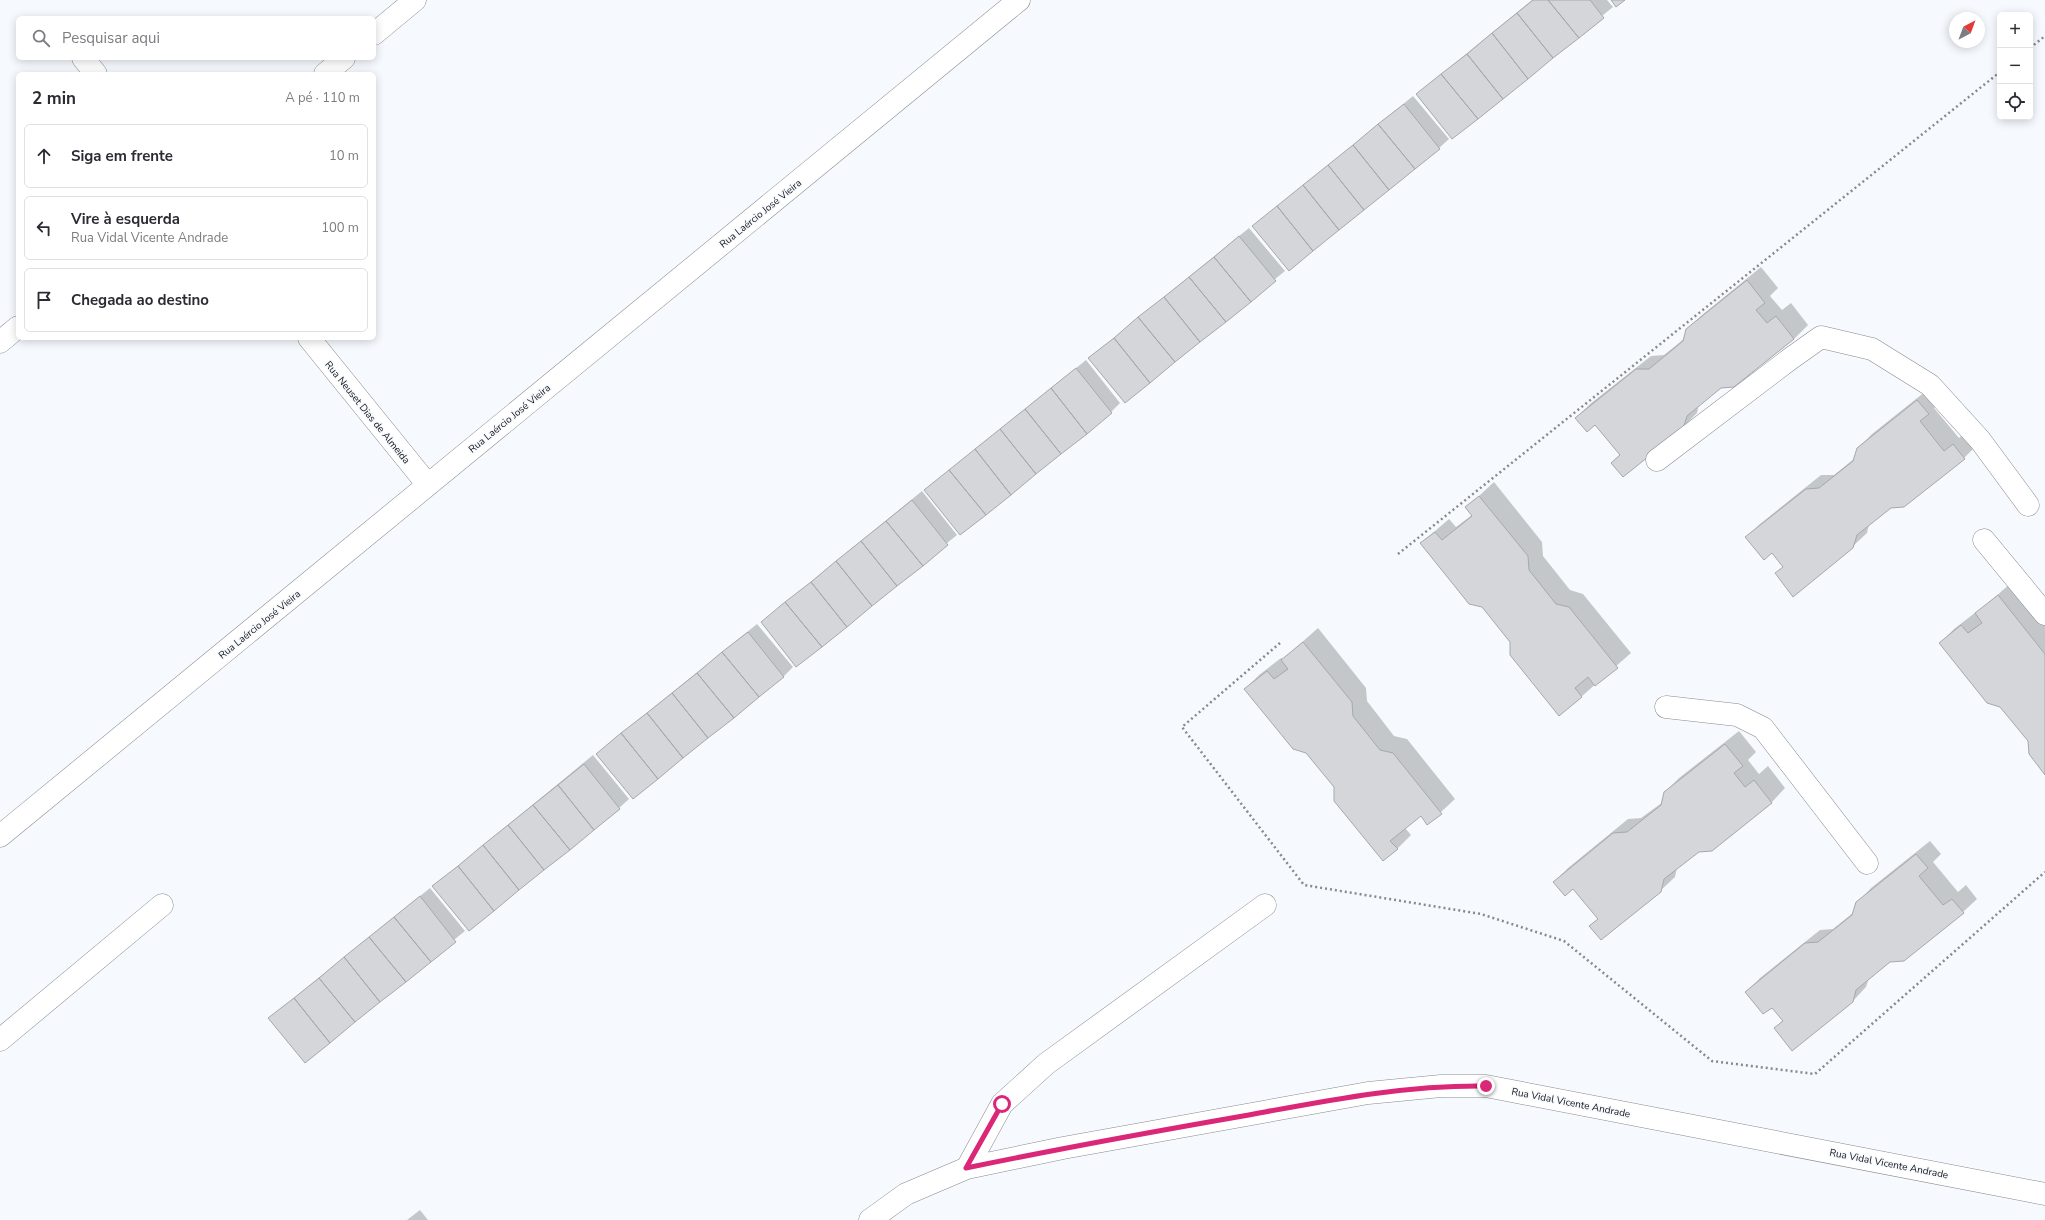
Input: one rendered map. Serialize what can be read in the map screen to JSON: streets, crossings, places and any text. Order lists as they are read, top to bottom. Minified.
{"streets":{"street":["Rua Laércio José Vieira","Rua Neuset Dias de Almeida","Rua Vidal Vicente Andrade"]},"crossings":[["Rua Laércio José Vieira","Rua Neuset Dias de Almeida"]],"north":"top right","page":{"map_buttons":["+","−"],"search":"Pesquisar aqui","heading":["2 min","A pé · 110 m"],"list":[["Siga em frente","10 m"],["Vire à esquerda","Rua Vidal Vicente Andrade","100 m"],"Chegada ao destino"]}}
